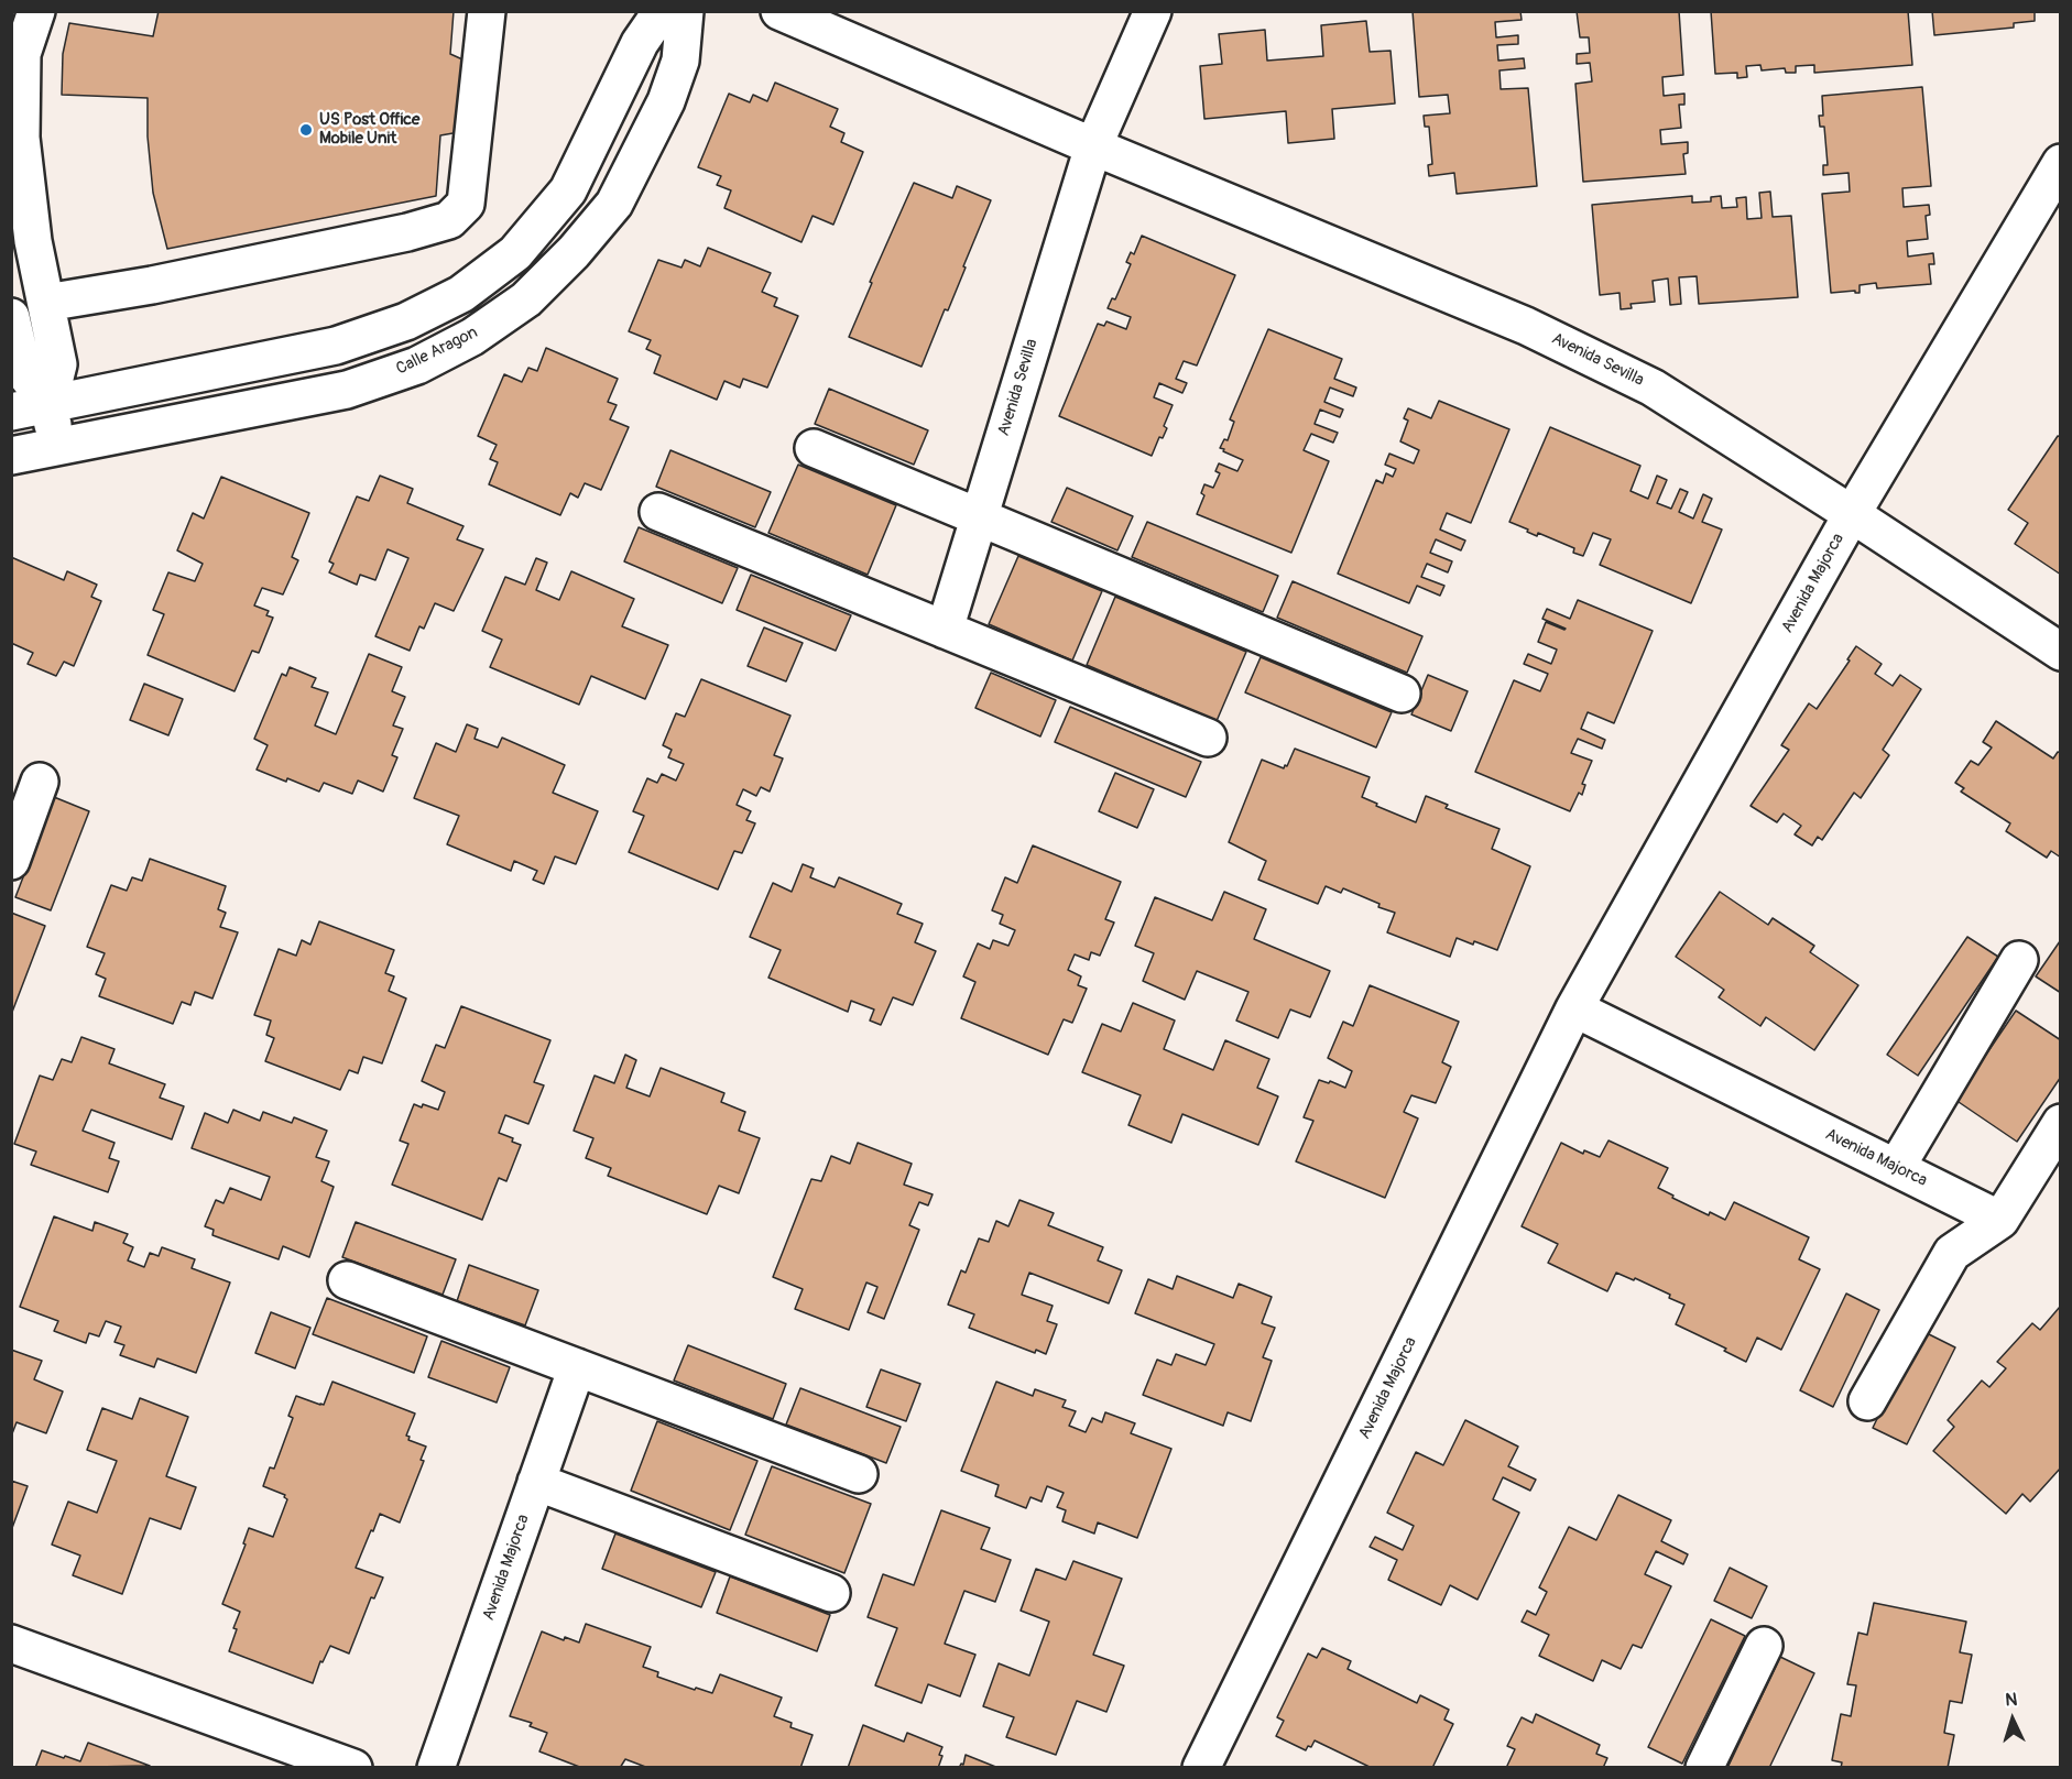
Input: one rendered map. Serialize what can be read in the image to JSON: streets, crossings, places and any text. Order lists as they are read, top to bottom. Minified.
{"streets":{"street":["Calle Aragon","Avenida Sevilla","Avenida Majorca"]},"crossings":[["Avenida Sevilla","Avenida Majorca"]],"places":["US Post Office Mobile Unit"],"north":"top"}
